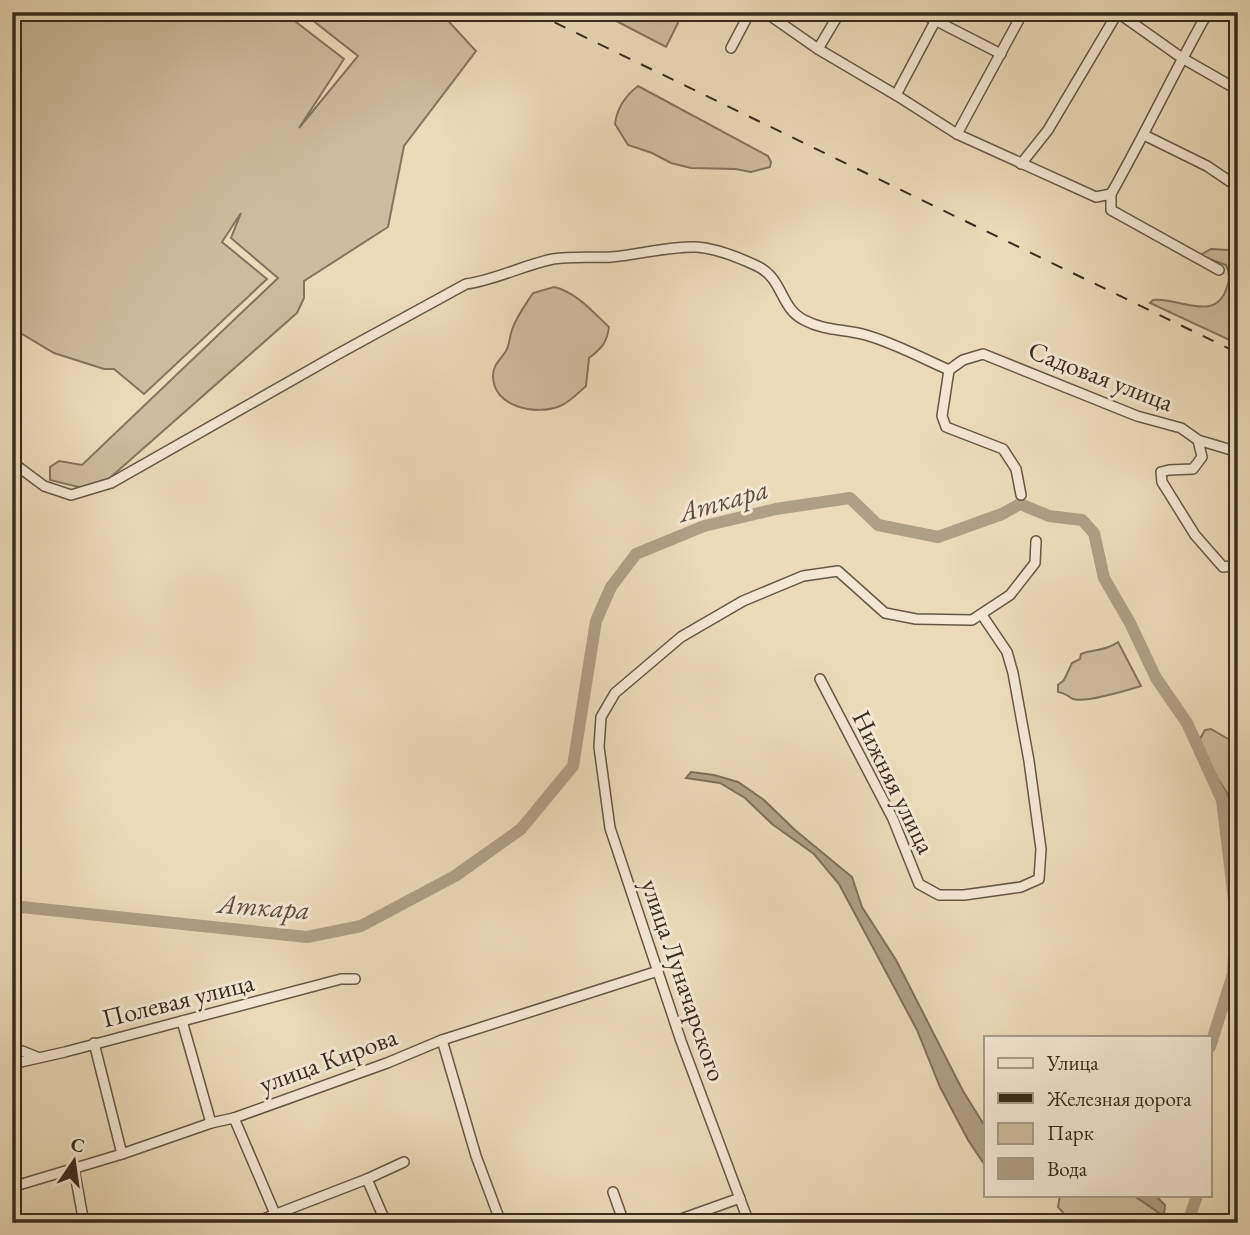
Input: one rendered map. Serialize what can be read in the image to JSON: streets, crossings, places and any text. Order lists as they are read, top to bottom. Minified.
{"streets":{"street":["Садовая улица","Нижняя улица","улица Луначарского","Полевая улица","улица Кирова"]},"crossings":[["Нижняя улица","улица Луначарского"],["улица Луначарского","улица Кирова"]],"water":["Аткара"],"legend":["Улица","Железная дорога","Парк","Вода"],"north":"top"}
